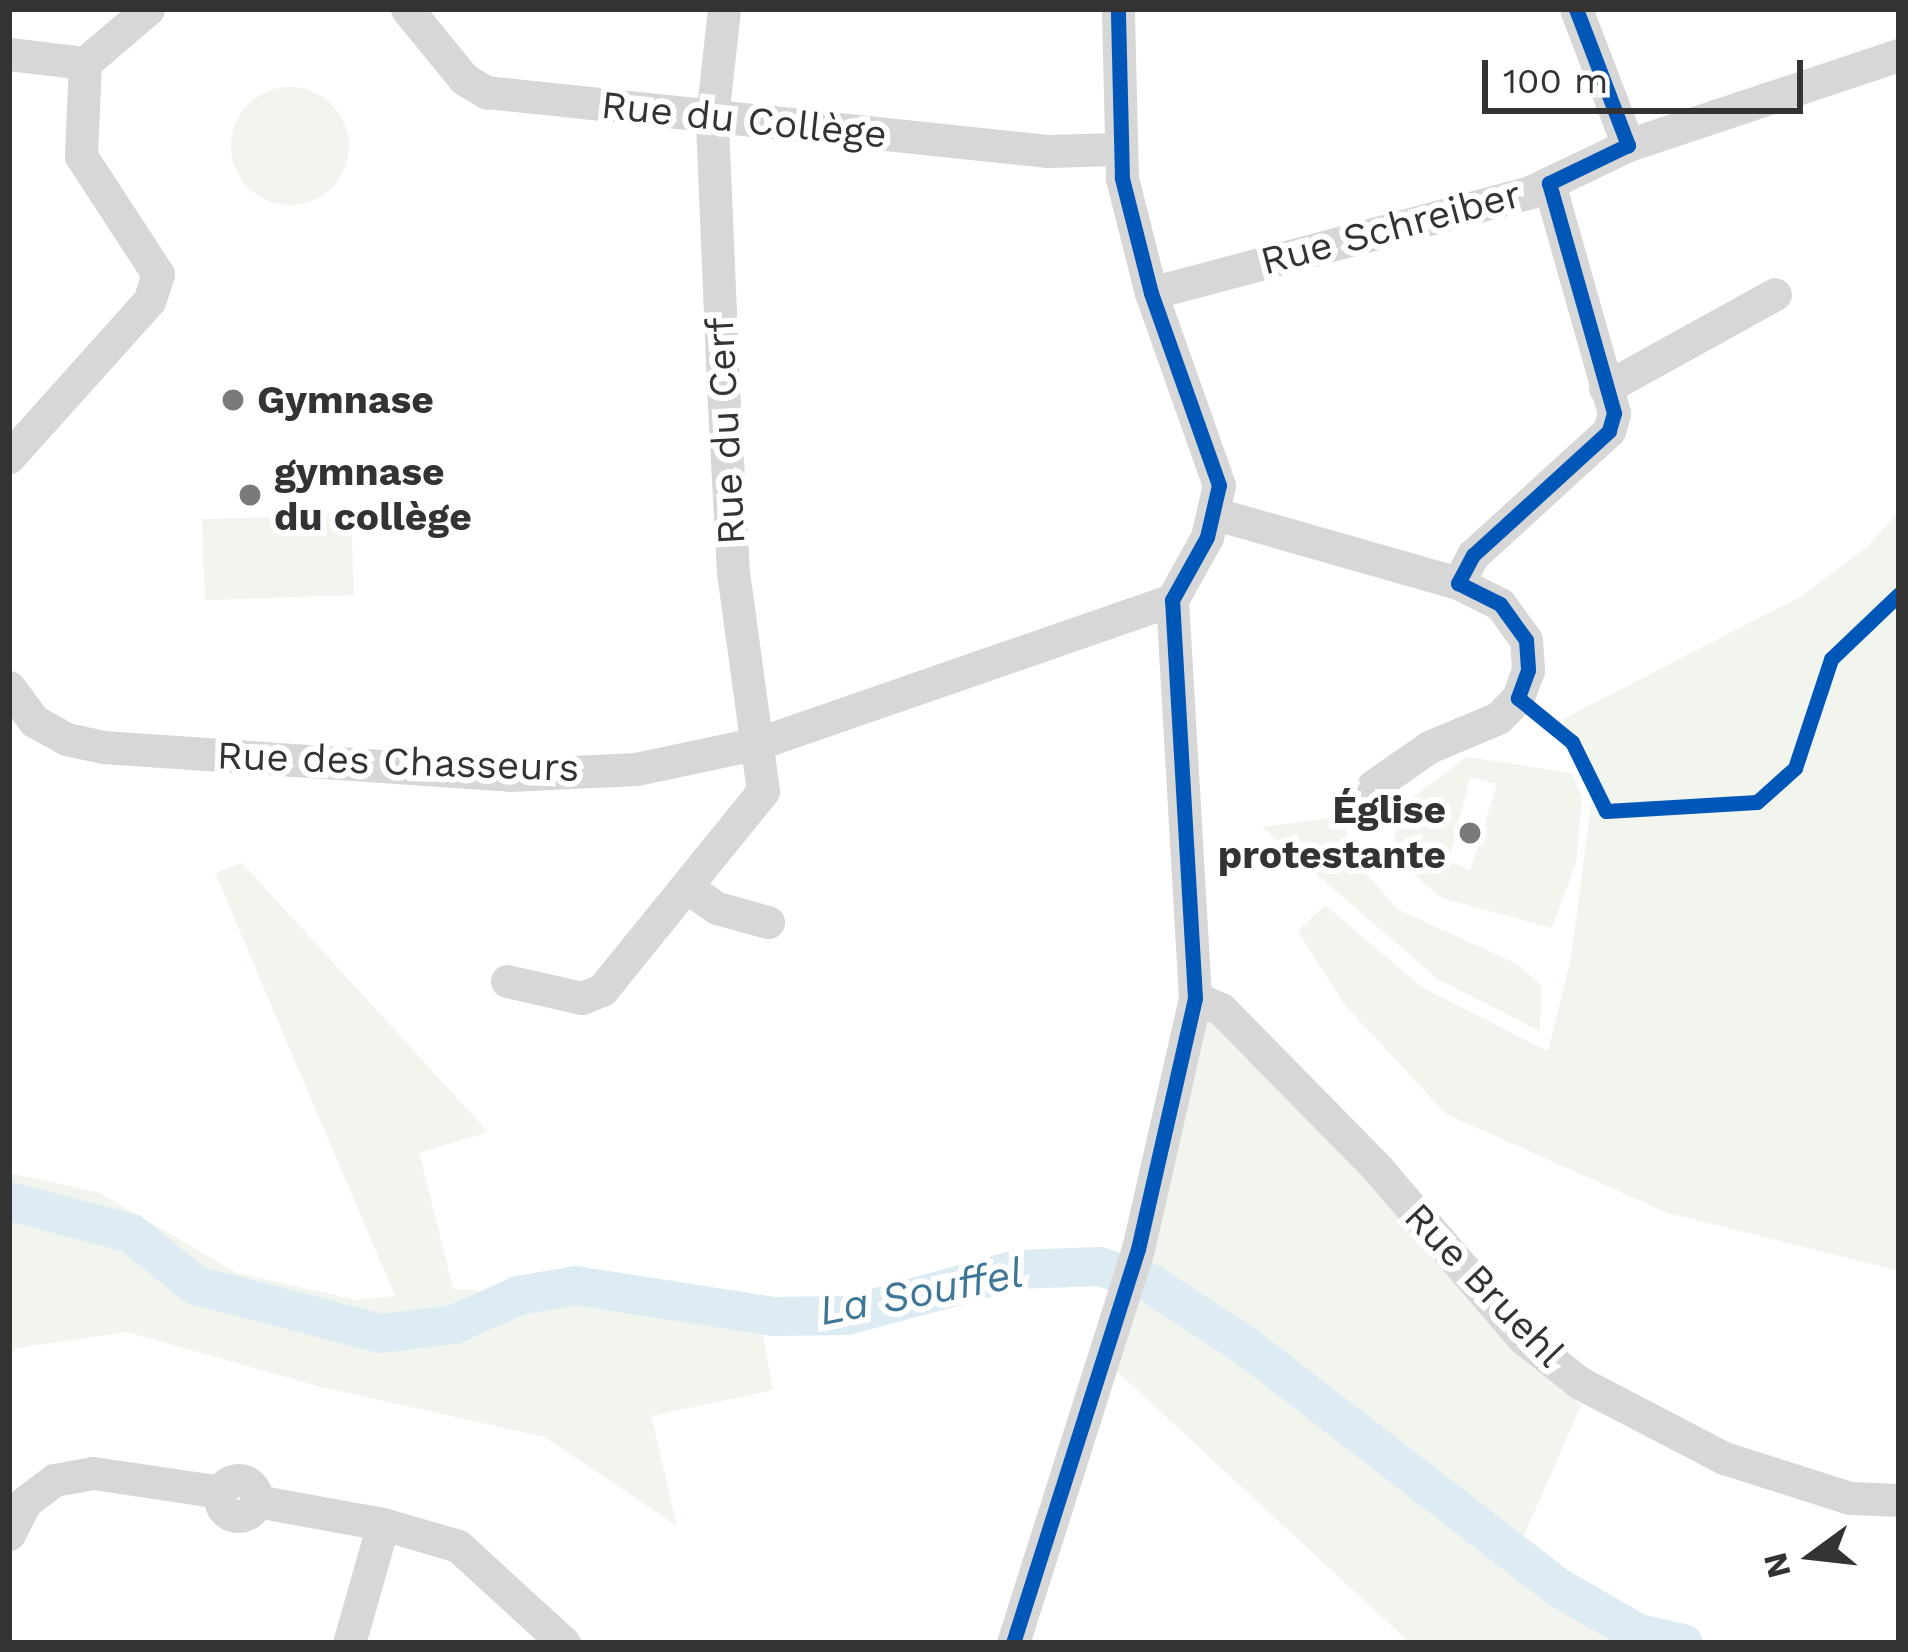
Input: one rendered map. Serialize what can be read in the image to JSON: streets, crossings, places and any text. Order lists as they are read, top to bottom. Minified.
{"streets":{"street":["Rue du Collège","Rue Schreiber","Rue du Cerf","Rue des Chasseurs","Rue Bruehl"]},"crossings":[["Rue du Collège","Rue du Cerf"],["Rue du Cerf","Rue des Chasseurs"]],"water":["La Souffel"],"places":["Gymnase","gymnase du collège","Église protestante"],"scale_bar":"100 m","north":"left"}
